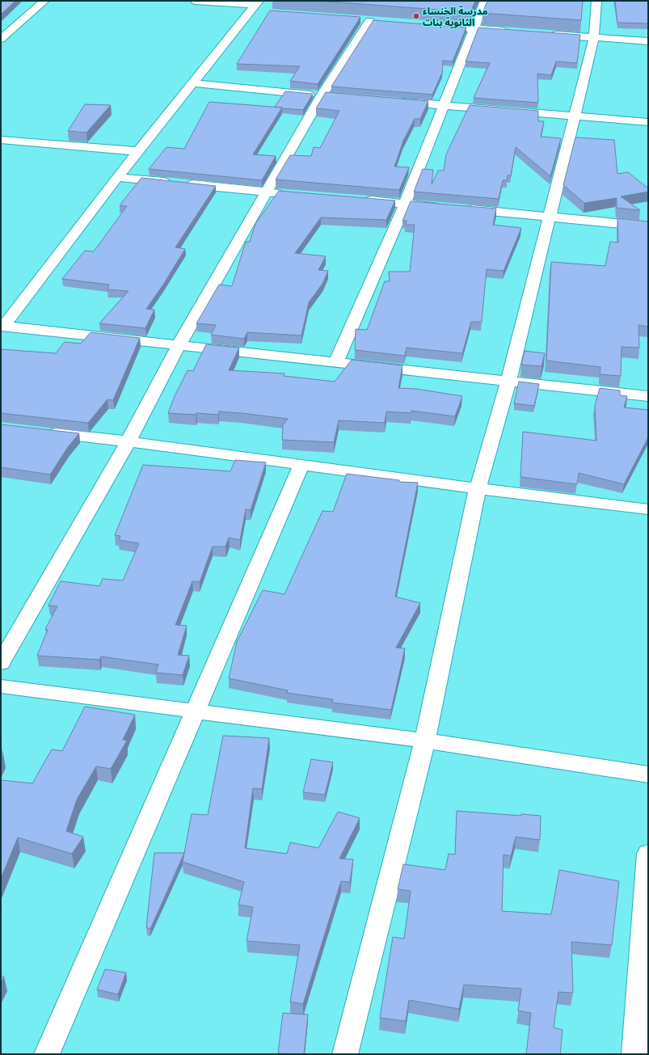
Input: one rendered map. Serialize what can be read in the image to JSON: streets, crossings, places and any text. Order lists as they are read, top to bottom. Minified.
{"places":["مدرسة الخنساء الثانوية بنات"]}
